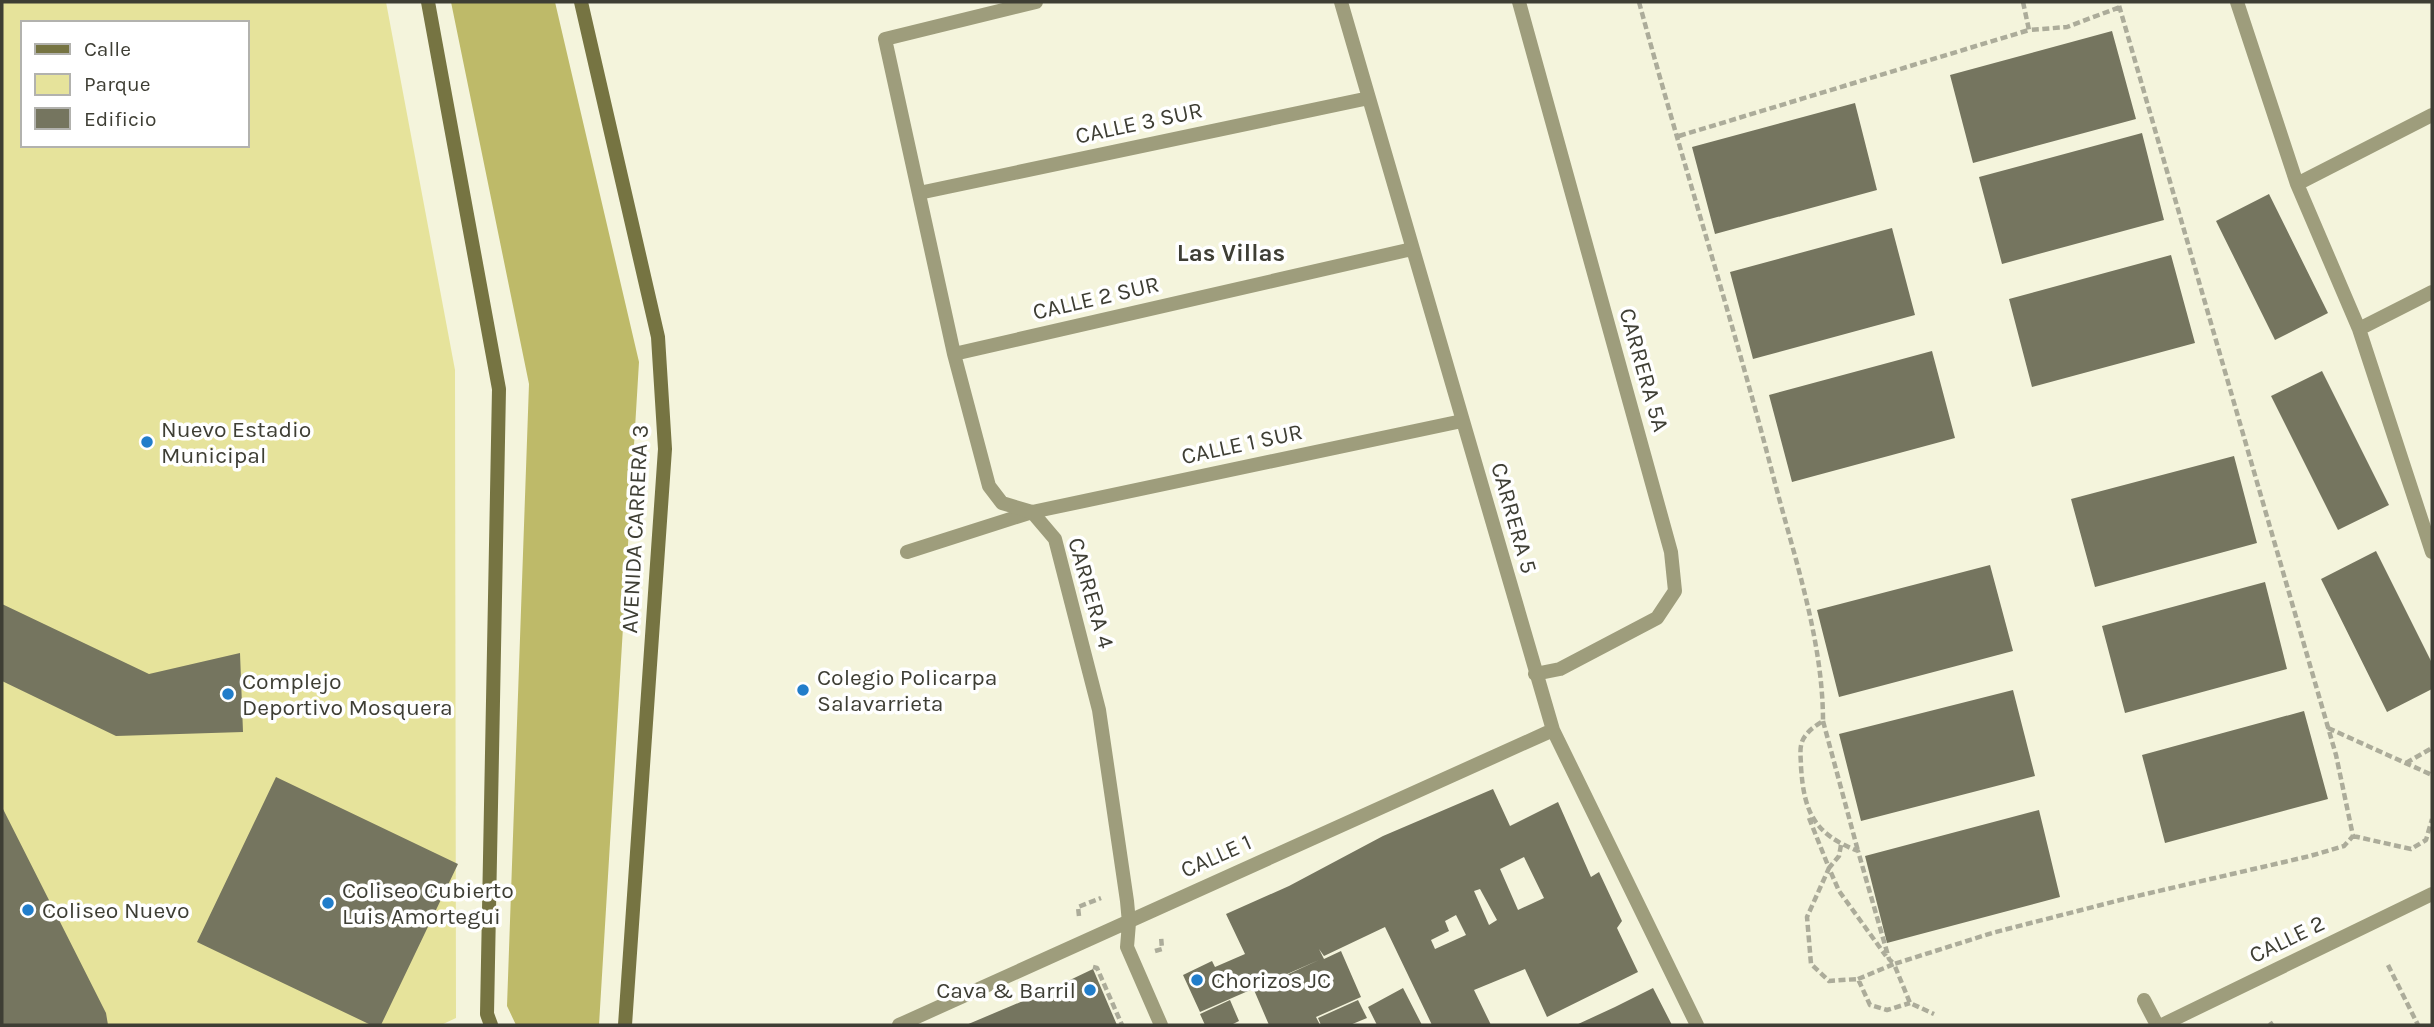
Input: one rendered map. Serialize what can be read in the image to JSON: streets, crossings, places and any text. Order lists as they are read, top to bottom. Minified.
{"streets":{"main road":["AVENIDA CARRERA 3"],"street":["CALLE 3 SUR","CALLE 2 SUR","CARRERA 5A","CALLE 1 SUR","CARRERA 5","CARRERA 4","CALLE 1","CALLE 2"]},"crossings":[["CALLE 3 SUR","CARRERA 5"],["CALLE 3 SUR","CARRERA 4"],["CALLE 2 SUR","CARRERA 5"],["CALLE 2 SUR","CARRERA 4"],["CARRERA 5A","CARRERA 5"],["CALLE 1 SUR","CARRERA 5"],["CALLE 1 SUR","CARRERA 4"],["CARRERA 5","CALLE 1"],["CARRERA 4","CALLE 1"]],"districts":["Las Villas"],"places":["Nuevo Estadio Municipal","Colegio Policarpa Salavarrieta","Complejo Deportivo Mosquera","Coliseo Cubierto Luis Amortegui","Coliseo Nuevo","Chorizos JC","Cava & Barril"],"legend":["Calle","Parque","Edificio"]}
